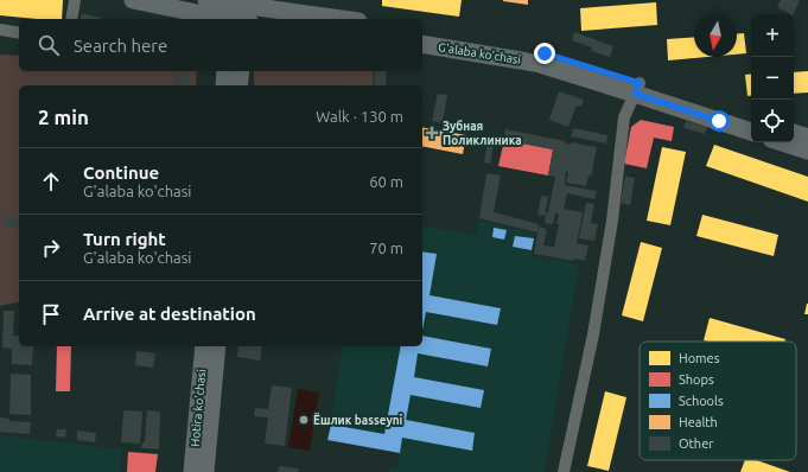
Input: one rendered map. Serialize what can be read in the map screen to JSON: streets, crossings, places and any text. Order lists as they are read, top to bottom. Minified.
{"streets":{"main road":["G'alaba ko'chasi","Hotira ko'chasi"]},"places":{"health":["Зубная Поликлиника"],"other":["Ёшлик basseyni"]},"legend":["Homes","Shops","Schools","Health","Other"],"north":"bottom","page":{"map_buttons":["+","−"],"search":"Search here","heading":["2 min","Walk · 130 m"],"list":[["Continue","G'alaba ko'chasi","60 m"],["Turn right","G'alaba ko'chasi","70 m"],"Arrive at destination"]}}
